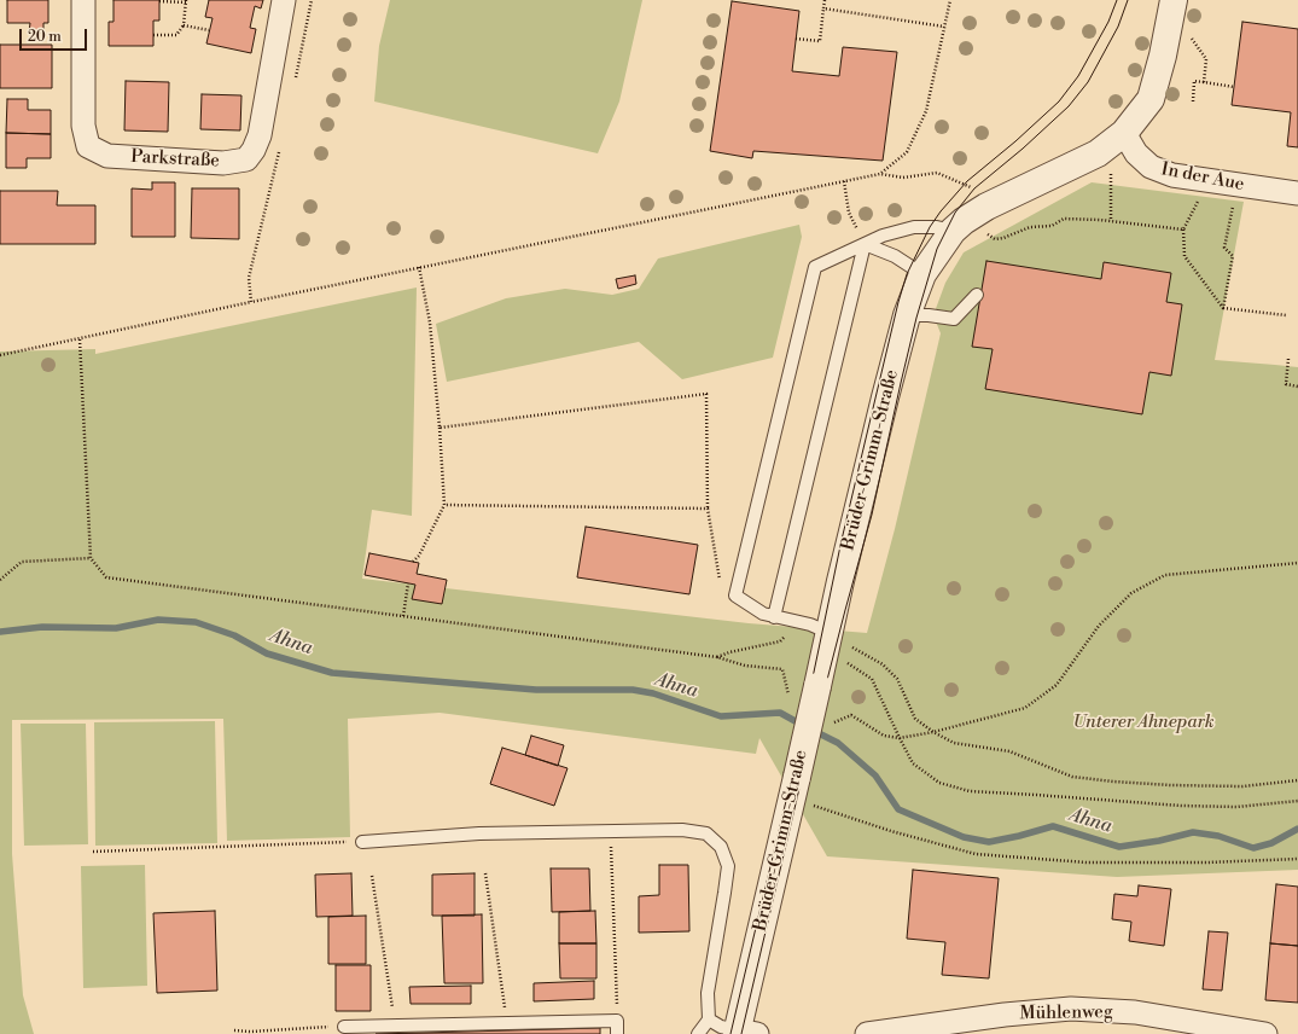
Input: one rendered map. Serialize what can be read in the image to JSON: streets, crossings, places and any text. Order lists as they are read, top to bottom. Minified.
{"streets":{"street":["Parkstraße","In der Aue","Brüder-Grimm-Straße","Mühlenweg"]},"crossings":[["In der Aue","Brüder-Grimm-Straße"]],"water":["Ahna"],"parks":["Unterer Ahnepark"],"scale_bar":"20 m"}
